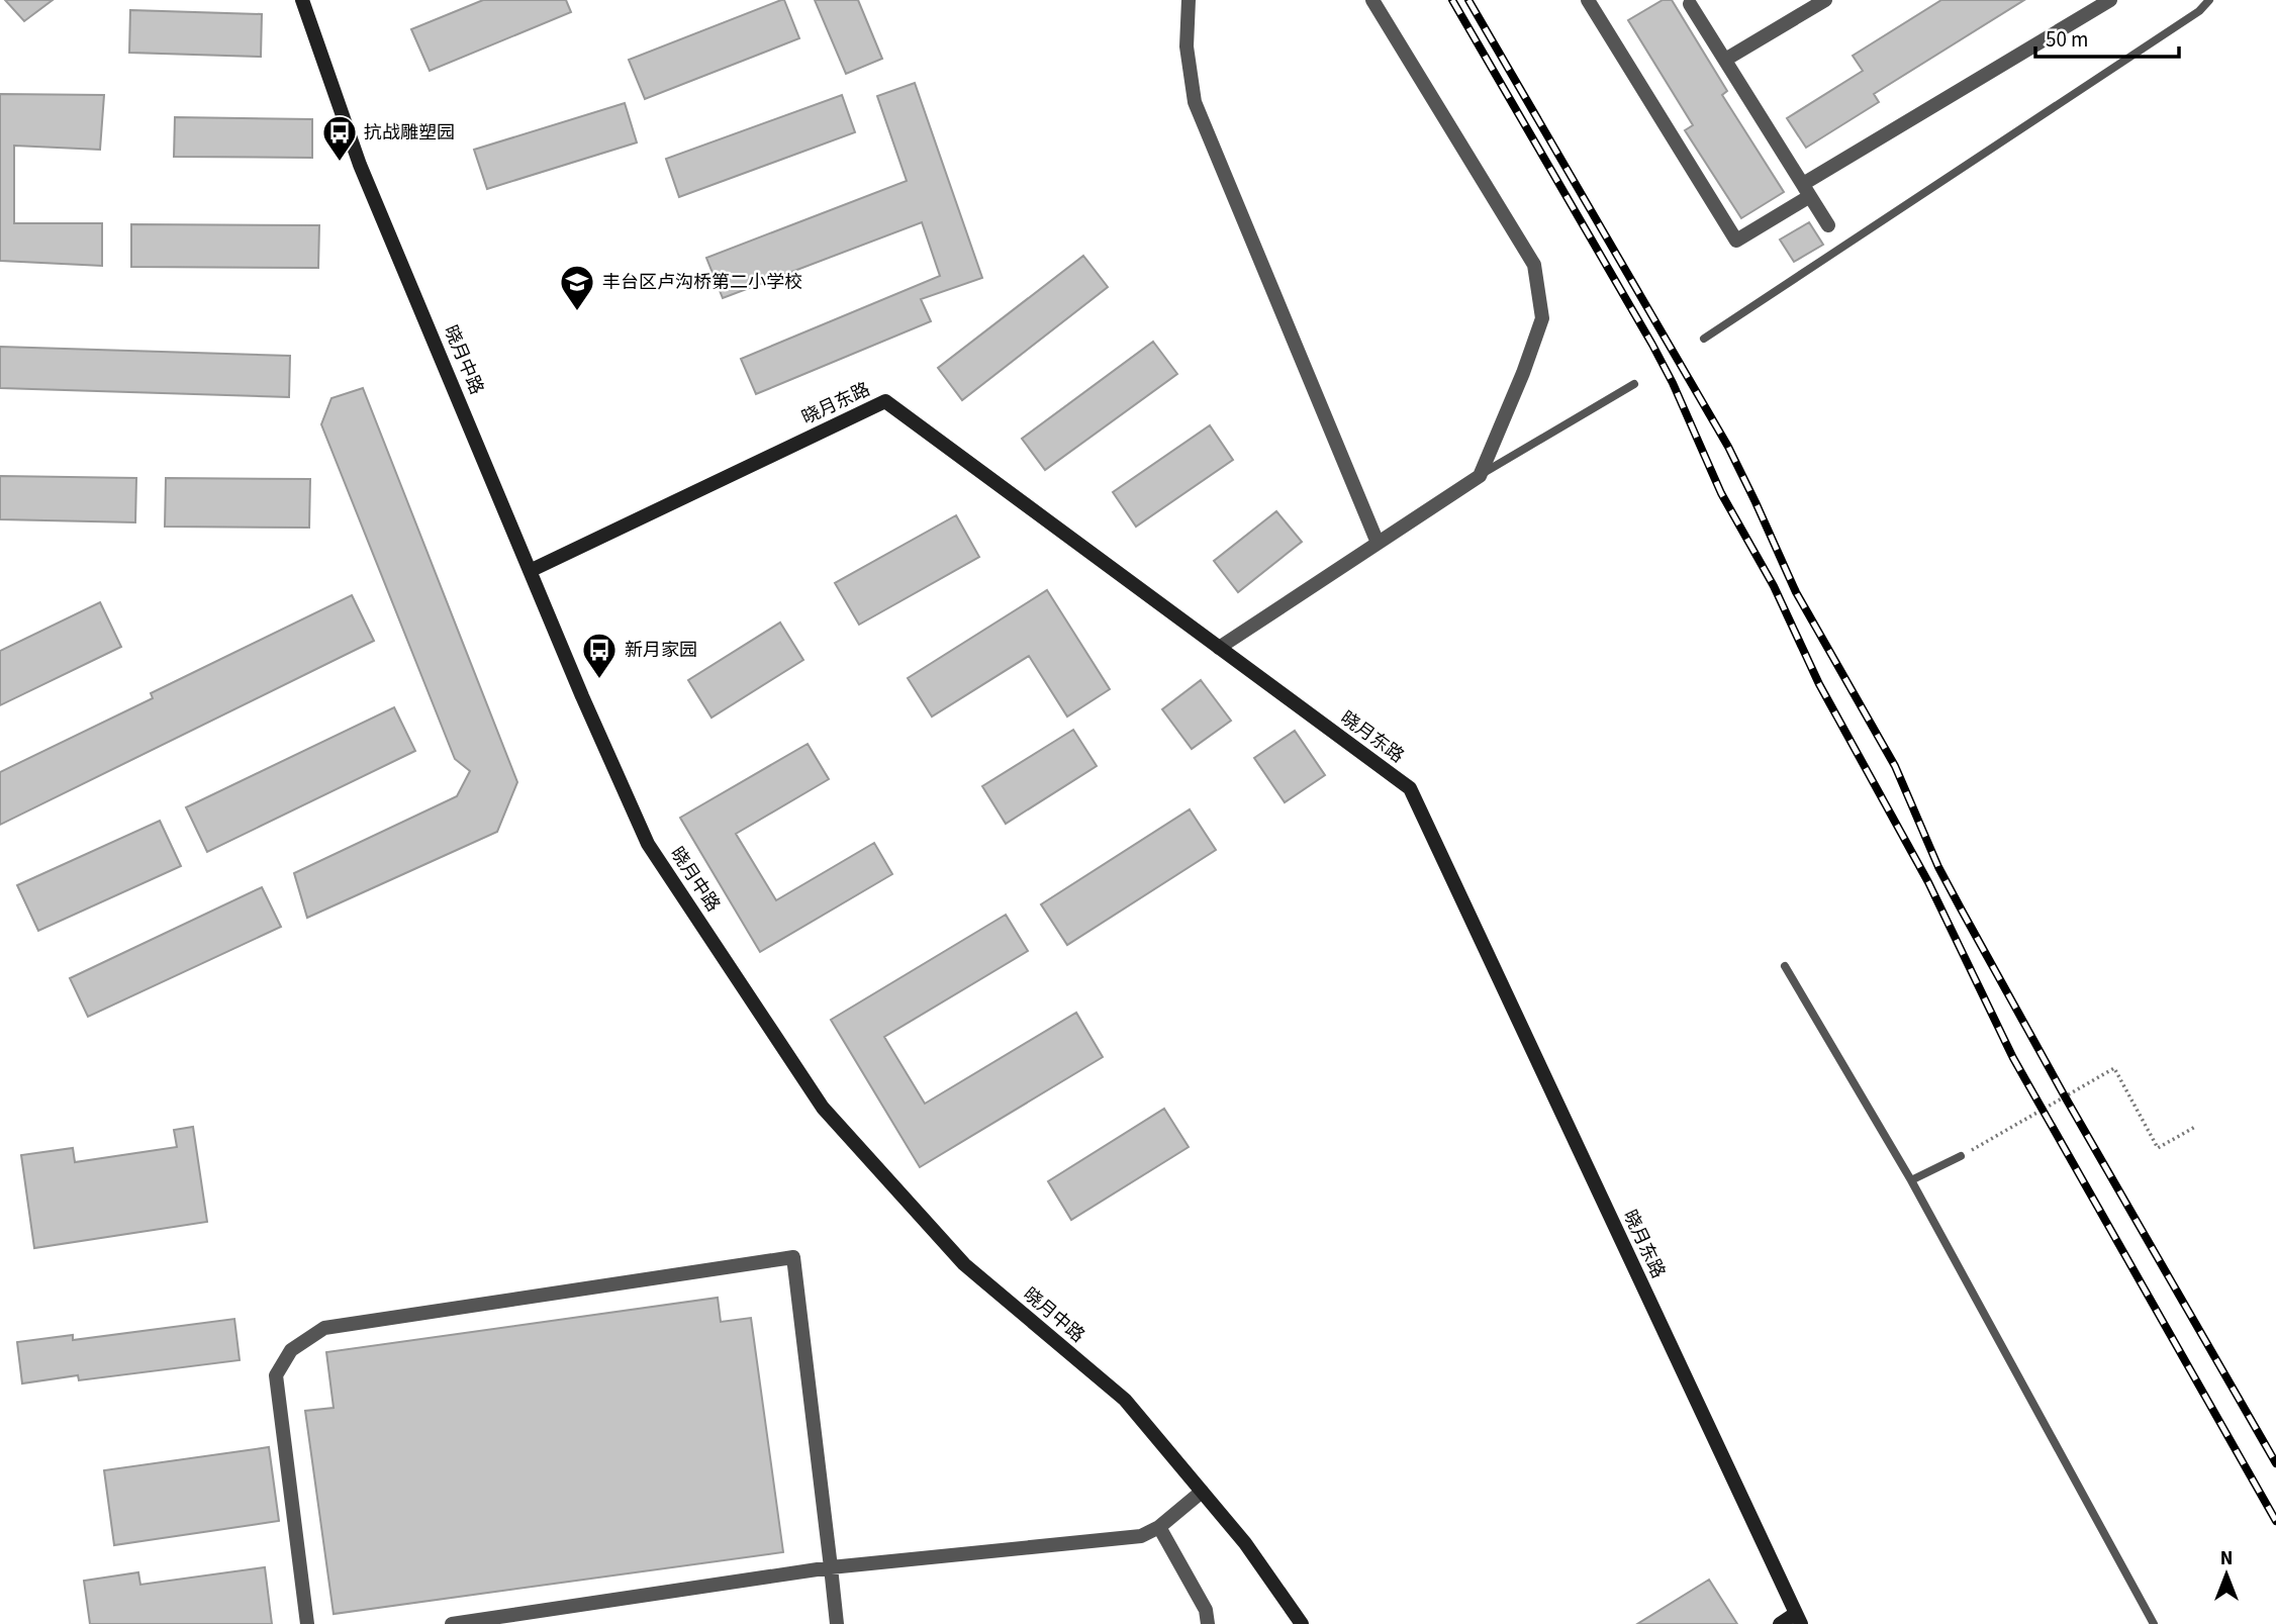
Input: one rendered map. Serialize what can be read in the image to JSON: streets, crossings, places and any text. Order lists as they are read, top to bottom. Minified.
{"streets":{"street":["晓月中路","晓月东路"]},"crossings":[["晓月中路","晓月东路"]],"places":{"bus stop":["抗战雕塑园","新月家园"],"school or university":["丰台区卢沟桥第二小学校"]},"scale_bar":"50 m","north":"top"}
